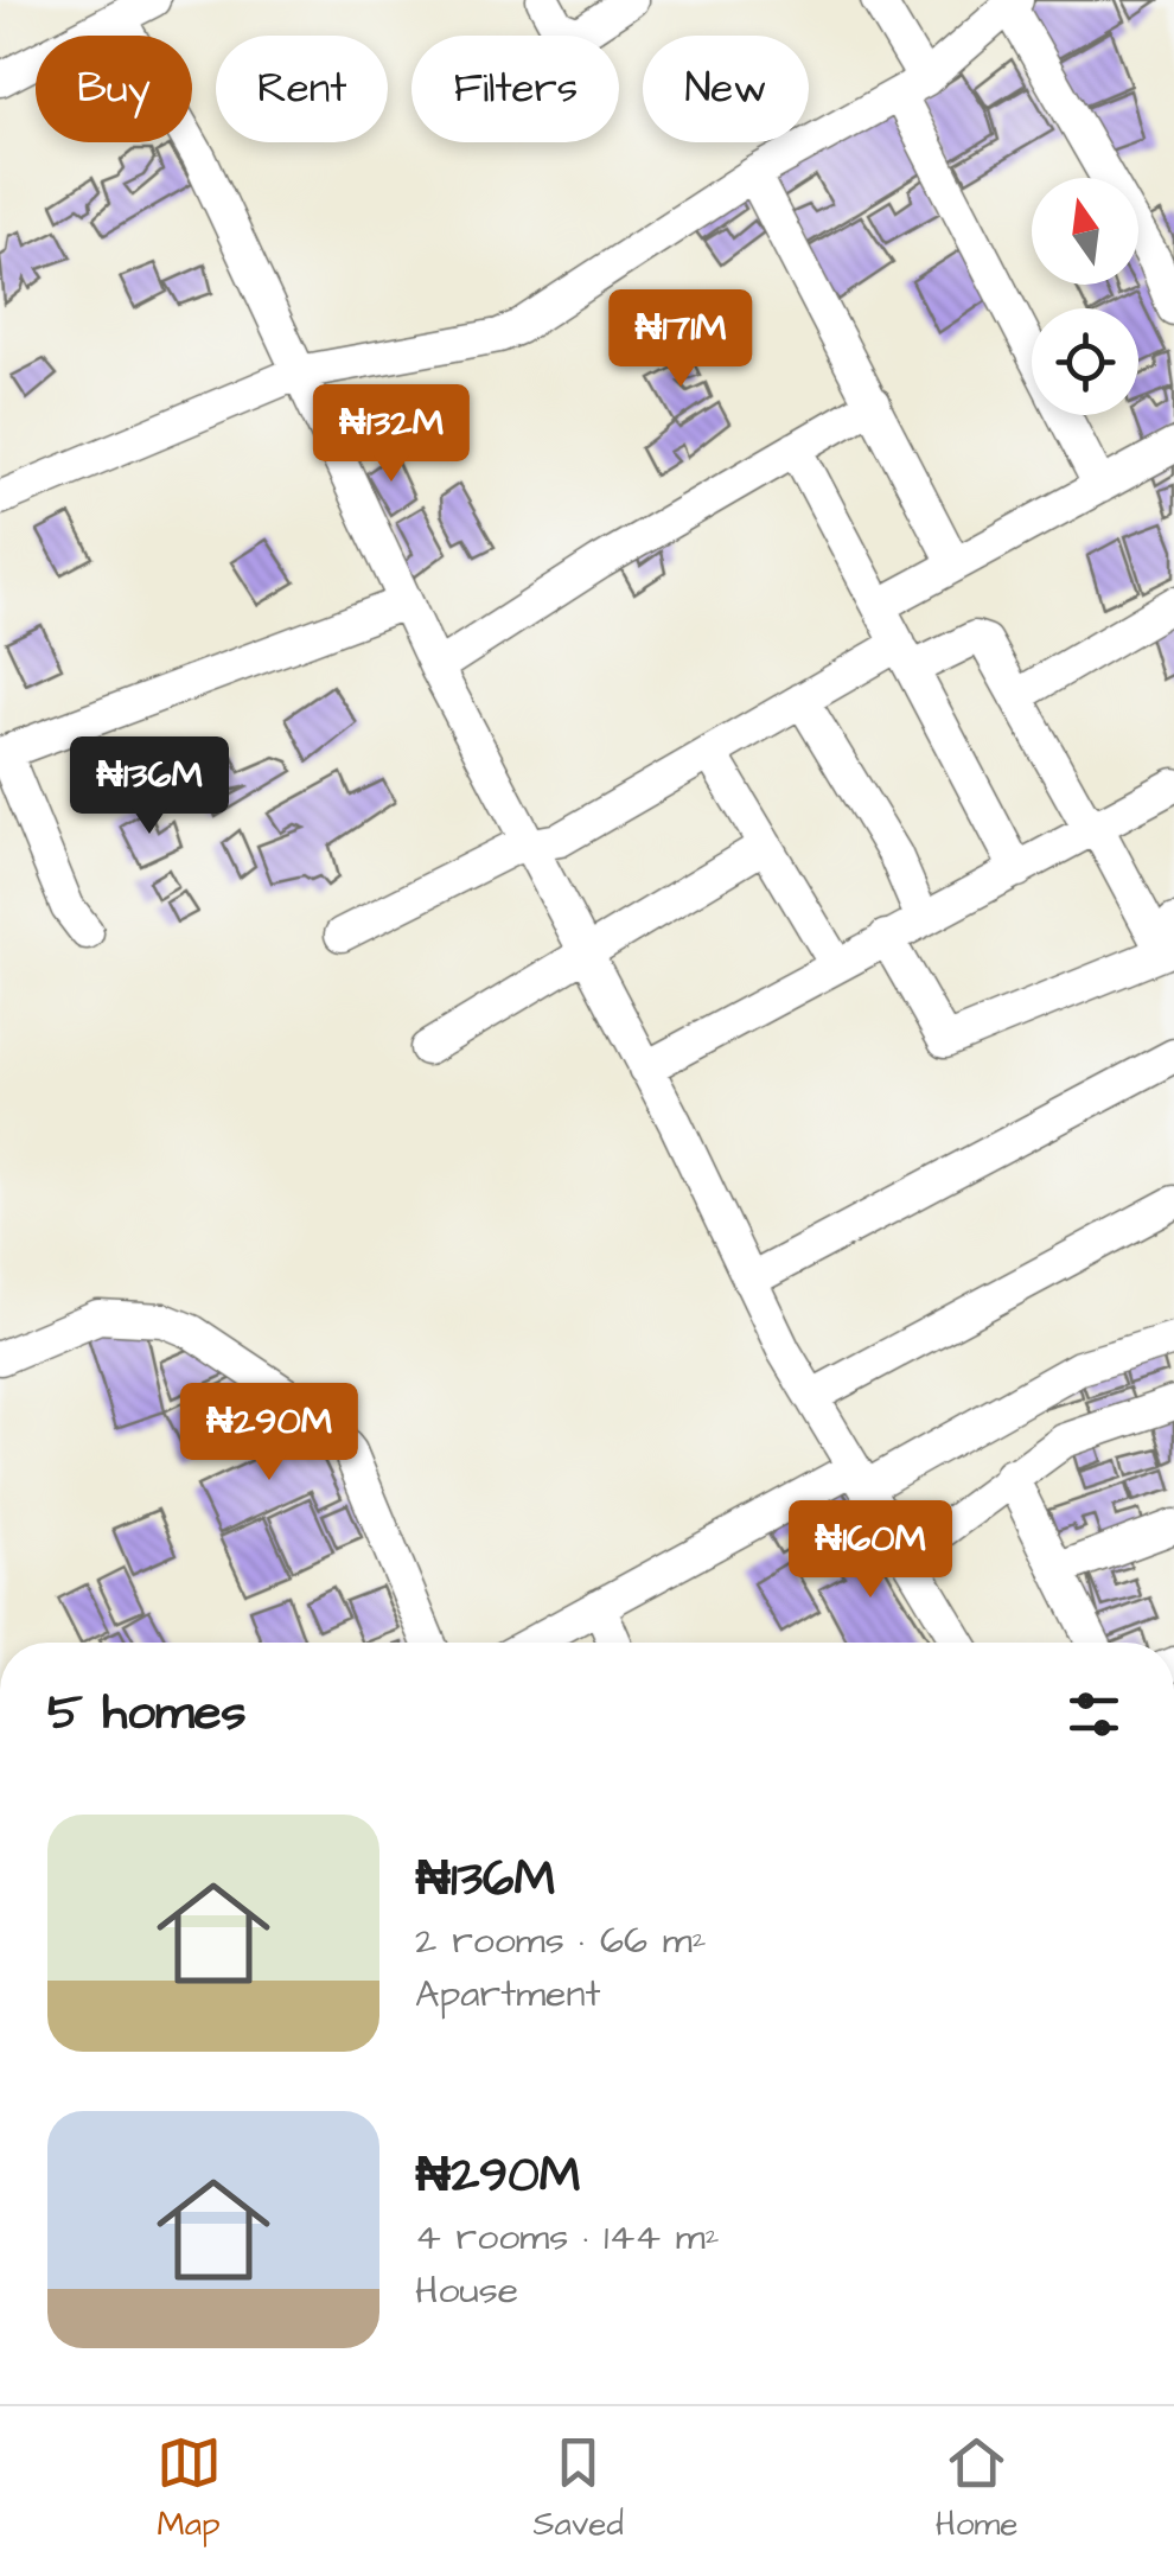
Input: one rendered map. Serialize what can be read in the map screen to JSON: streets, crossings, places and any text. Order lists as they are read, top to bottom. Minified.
{"north":"top","page":{"chip":["Buy","Rent","Filters","New"],"price":["₦171M","₦132M","₦136M","₦290M","₦160M"],"heading":"5 homes","list":[{"name":"₦136M","note":"2 rooms · 66 m² · Apartment"},{"name":"₦290M","note":"4 rooms · 144 m² · House"}],"tabs":["Map","Saved","Home"]}}
